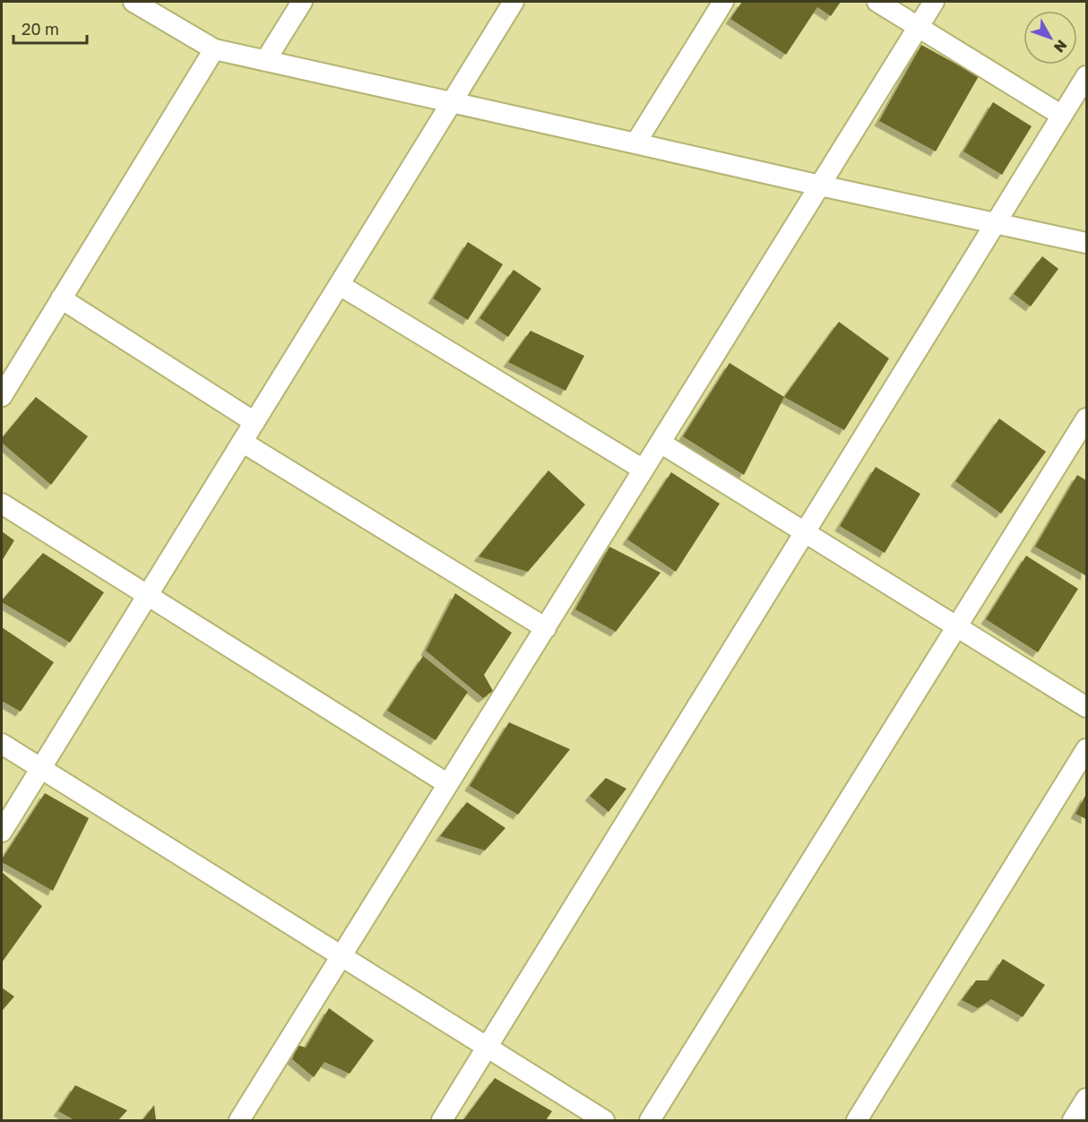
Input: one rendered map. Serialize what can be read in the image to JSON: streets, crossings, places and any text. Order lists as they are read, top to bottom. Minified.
{"scale_bar":"20 m","north":"bottom right"}
